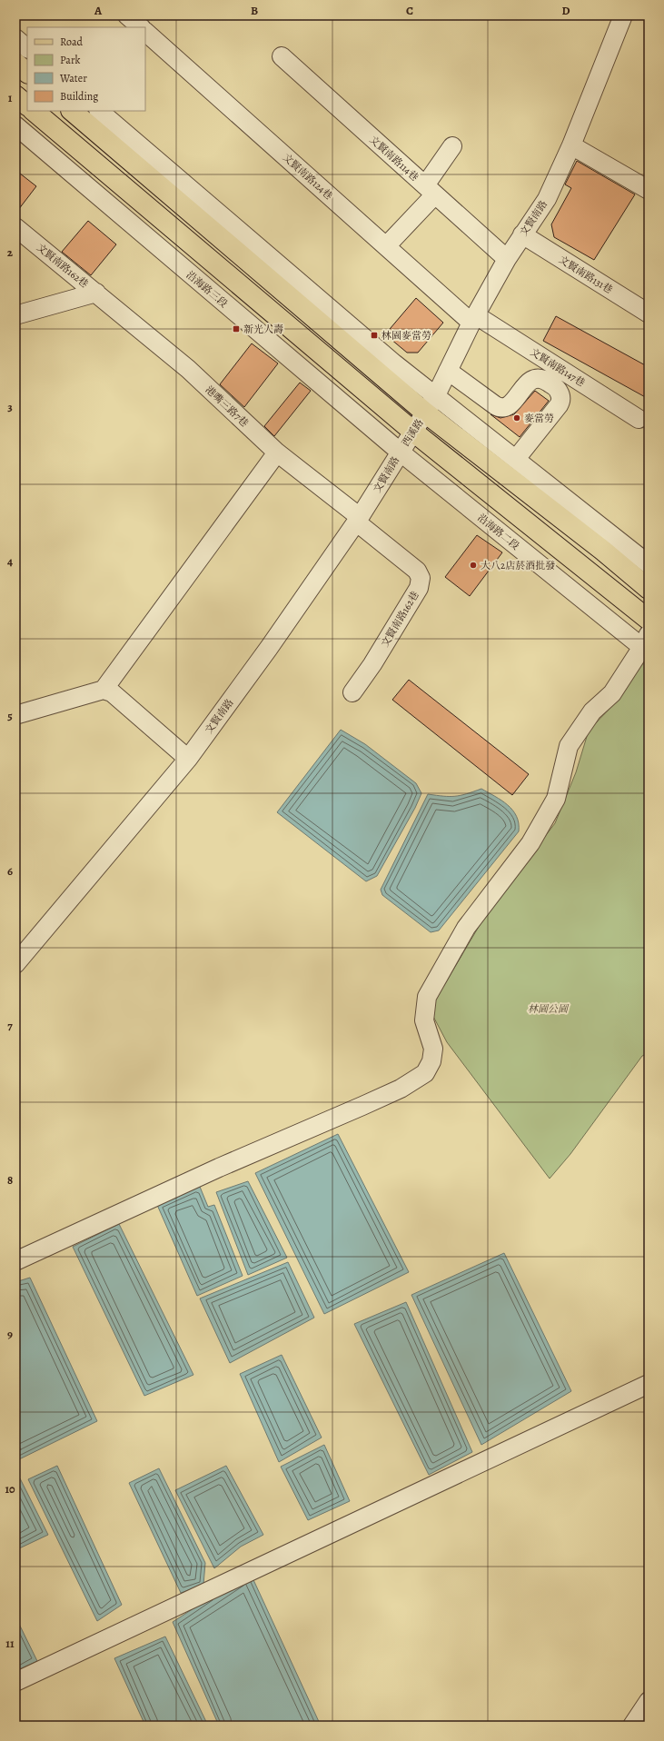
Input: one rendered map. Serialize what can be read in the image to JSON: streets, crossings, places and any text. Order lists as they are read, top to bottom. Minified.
{"streets":{"street":["文賢南路114巷","文賢南路124巷","文賢南路","文賢南路162巷","文賢南路131巷","沿海路三段","文賢南路147巷","港嘴三路7巷","西溪路","沿海路二段"]},"crossings":[["文賢南路114巷","文賢南路"],["文賢南路124巷","文賢南路"],["文賢南路124巷","文賢南路147巷"],["文賢南路","文賢南路162巷"],["文賢南路","文賢南路131巷"],["文賢南路","沿海路三段"],["文賢南路","文賢南路147巷"],["文賢南路","港嘴三路7巷"],["文賢南路","西溪路"],["文賢南路","沿海路二段"],["文賢南路162巷","港嘴三路7巷"],["沿海路三段","西溪路"],["沿海路三段","沿海路二段"],["西溪路","沿海路二段"]],"parks":["林園公園"],"places":{"transit":["新光人壽","林園麥當勞"],"other":["麥當勞","大八2店菸酒批發"]},"legend":["Road","Park","Water","Building"],"grid":{"columns":["A","B","C","D"],"rows":["1","2","3","4","5","6","7","8","9","10","11"]}}
